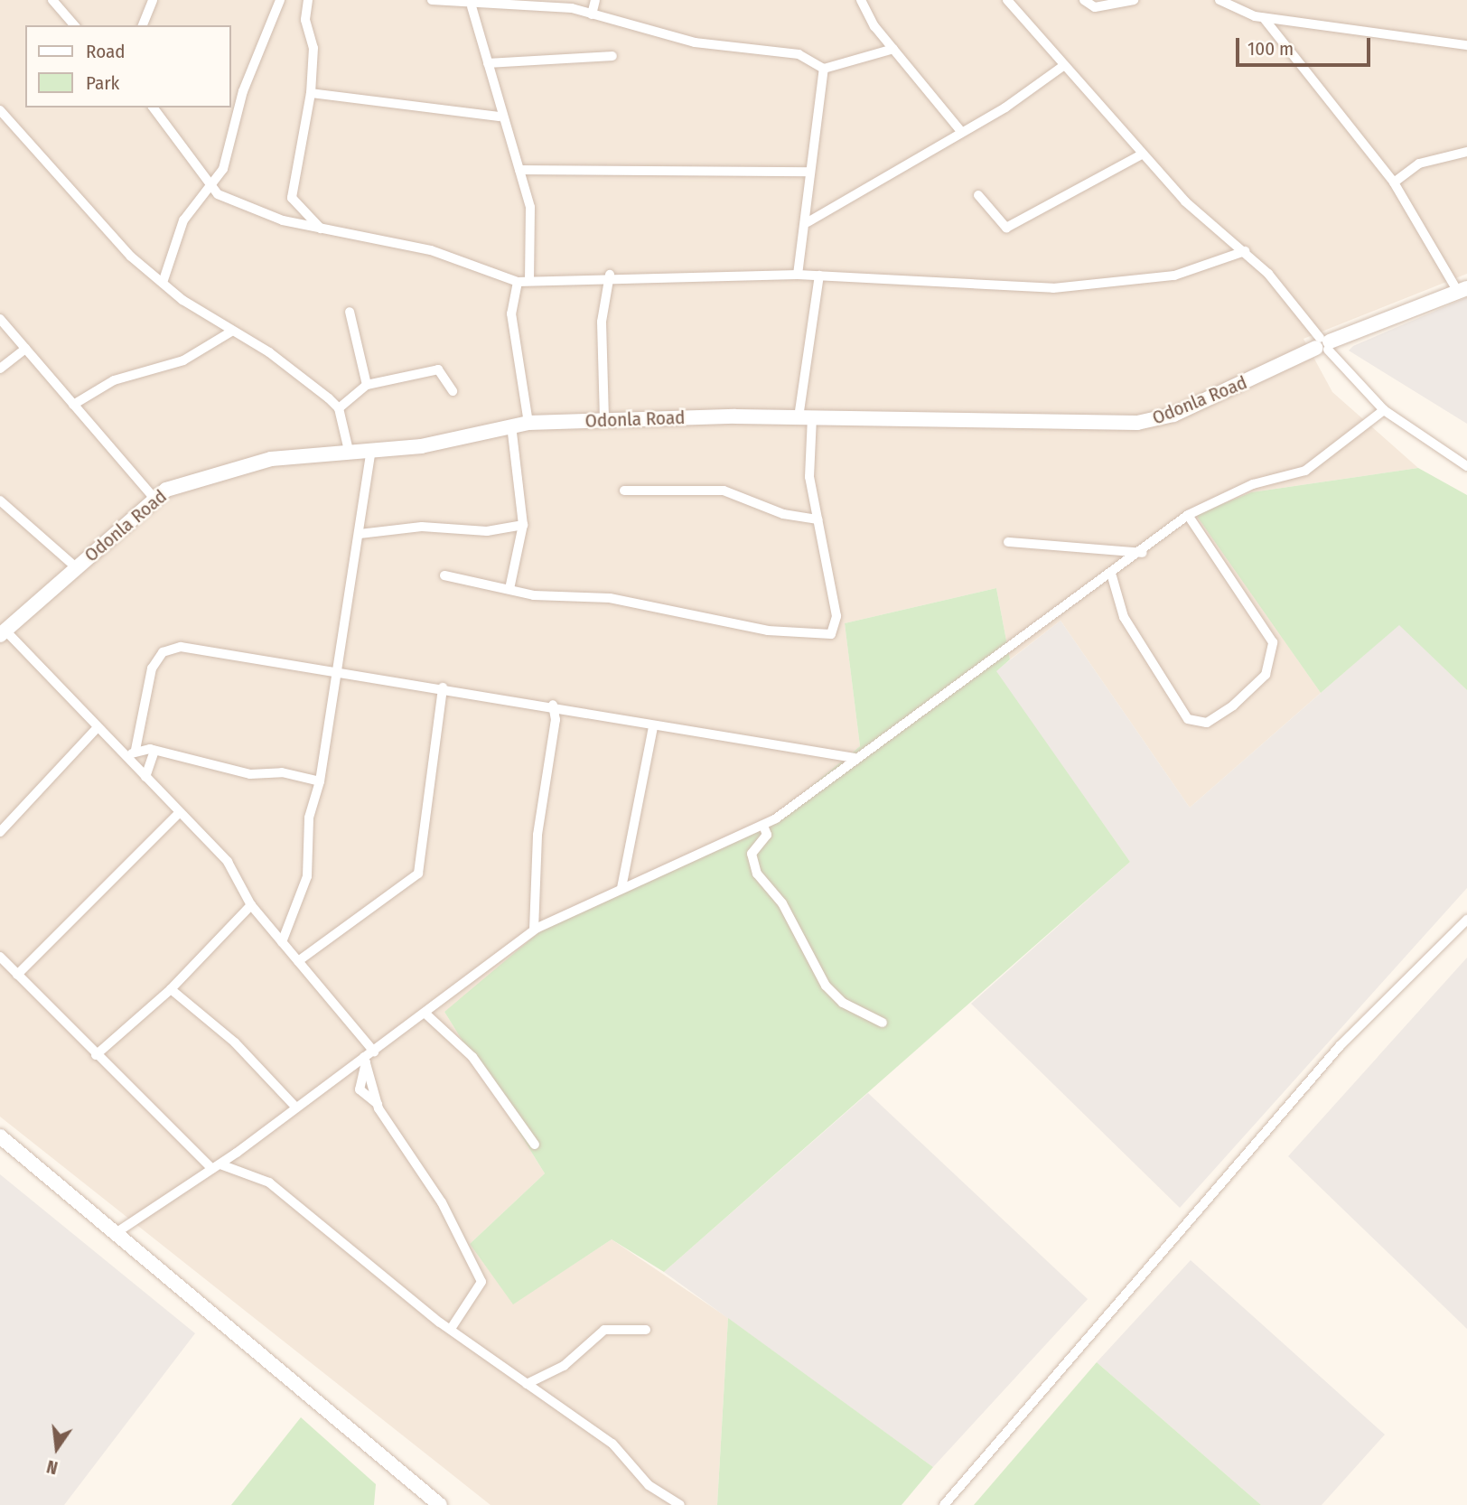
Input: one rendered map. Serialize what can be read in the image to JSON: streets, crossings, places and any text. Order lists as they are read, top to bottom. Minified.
{"streets":{"street":["Odonla Road"]},"legend":["Road","Park"],"scale_bar":"100 m","north":"bottom"}
